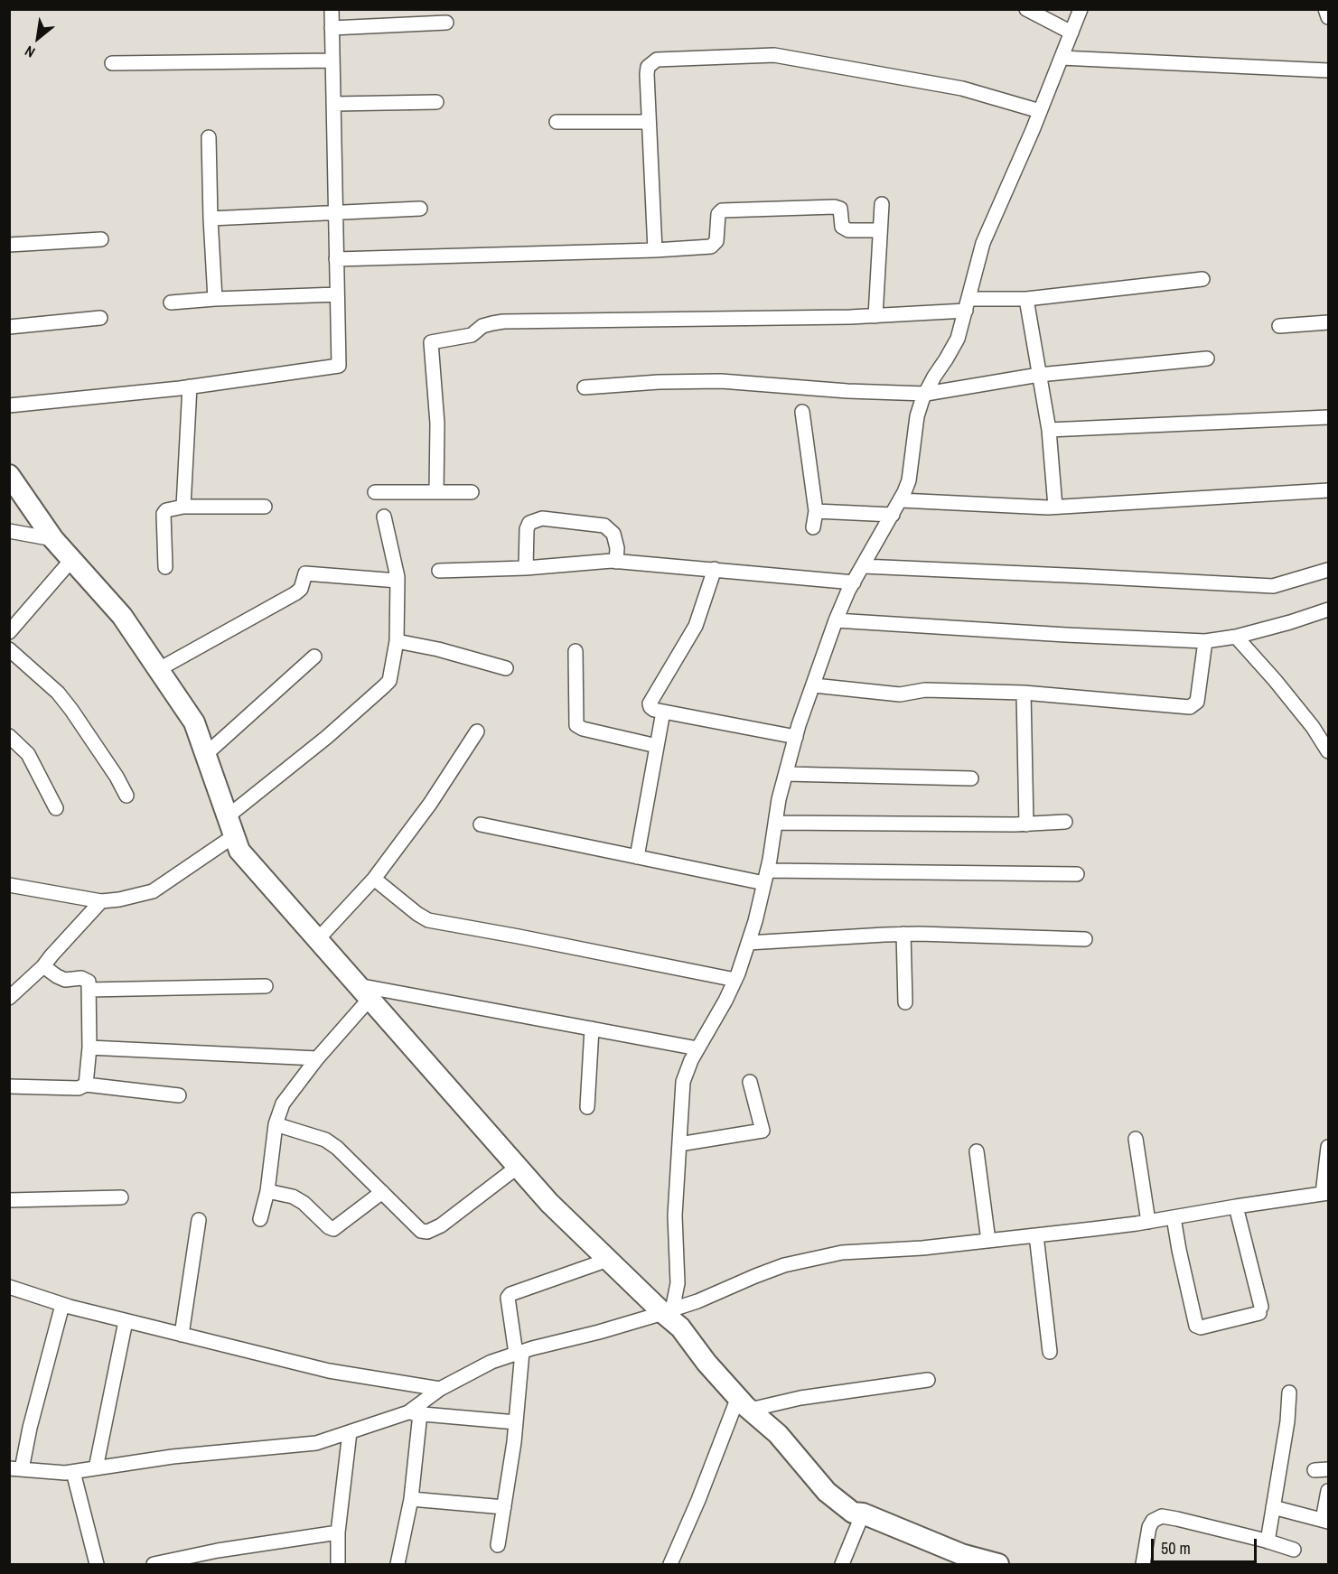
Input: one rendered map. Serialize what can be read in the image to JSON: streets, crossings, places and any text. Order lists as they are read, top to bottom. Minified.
{"scale_bar":"50 m","north":"bottom left"}
